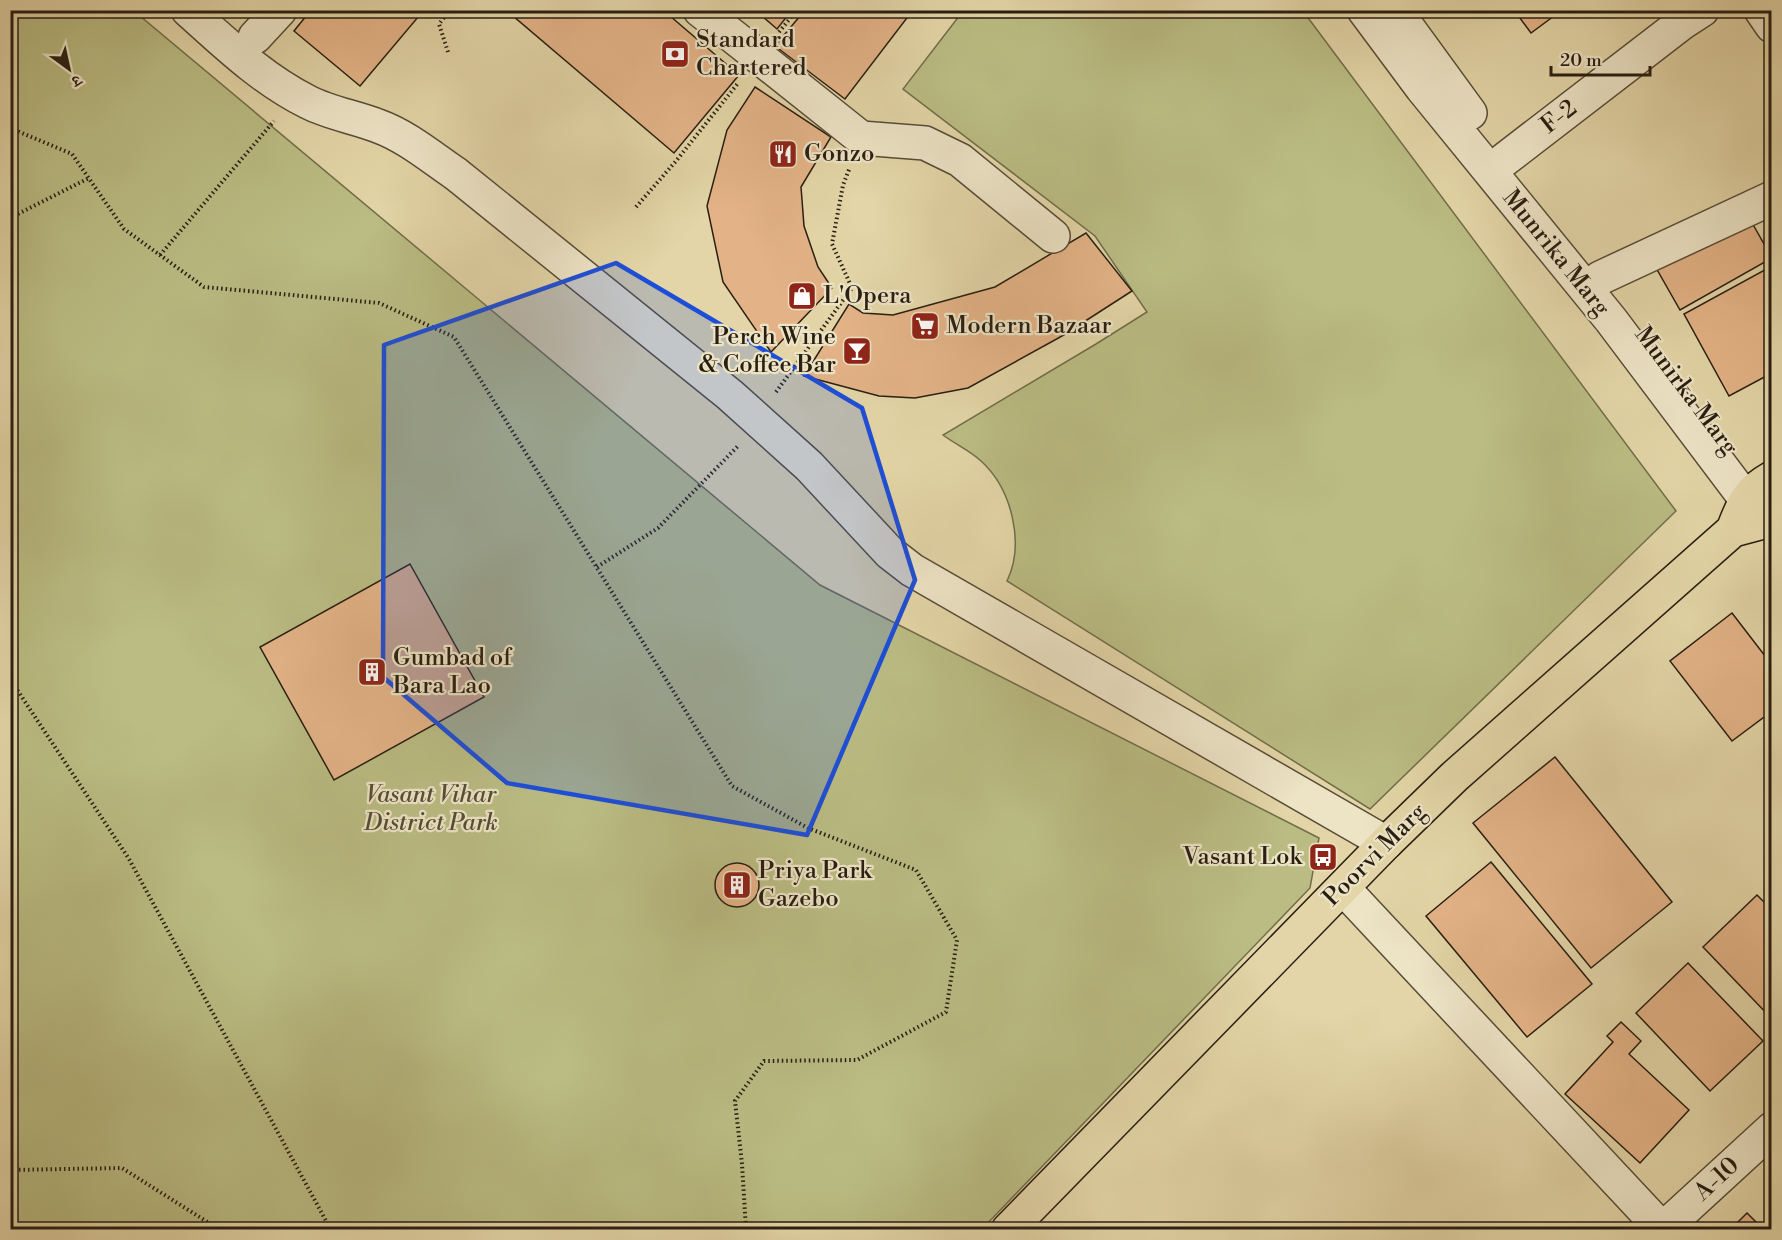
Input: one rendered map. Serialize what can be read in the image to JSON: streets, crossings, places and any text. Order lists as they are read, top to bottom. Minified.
{"streets":{"main road":["Poorvi Marg"],"street":["F-2","Munrika Marg","Munirka Marg","A-10"]},"crossings":[["F-2","Munirka Marg"],["Munrika Marg","Munirka Marg"],["Munrika Marg","Poorvi Marg"],["Munirka Marg","Poorvi Marg"]],"parks":["Vasant Vihar District Park"],"places":{"bank":["Standard Chartered"],"restaurant":["Gonzo"],"shop":["L'Opera"],"supermarket":["Modern Bazaar"],"bar":["Perch Wine & Coffee Bar"],"building":["Gumbad of Bara Lao","Priya Park Gazebo"],"bus stop":["Vasant Lok"]},"scale_bar":"20 m","north":"bottom right"}
